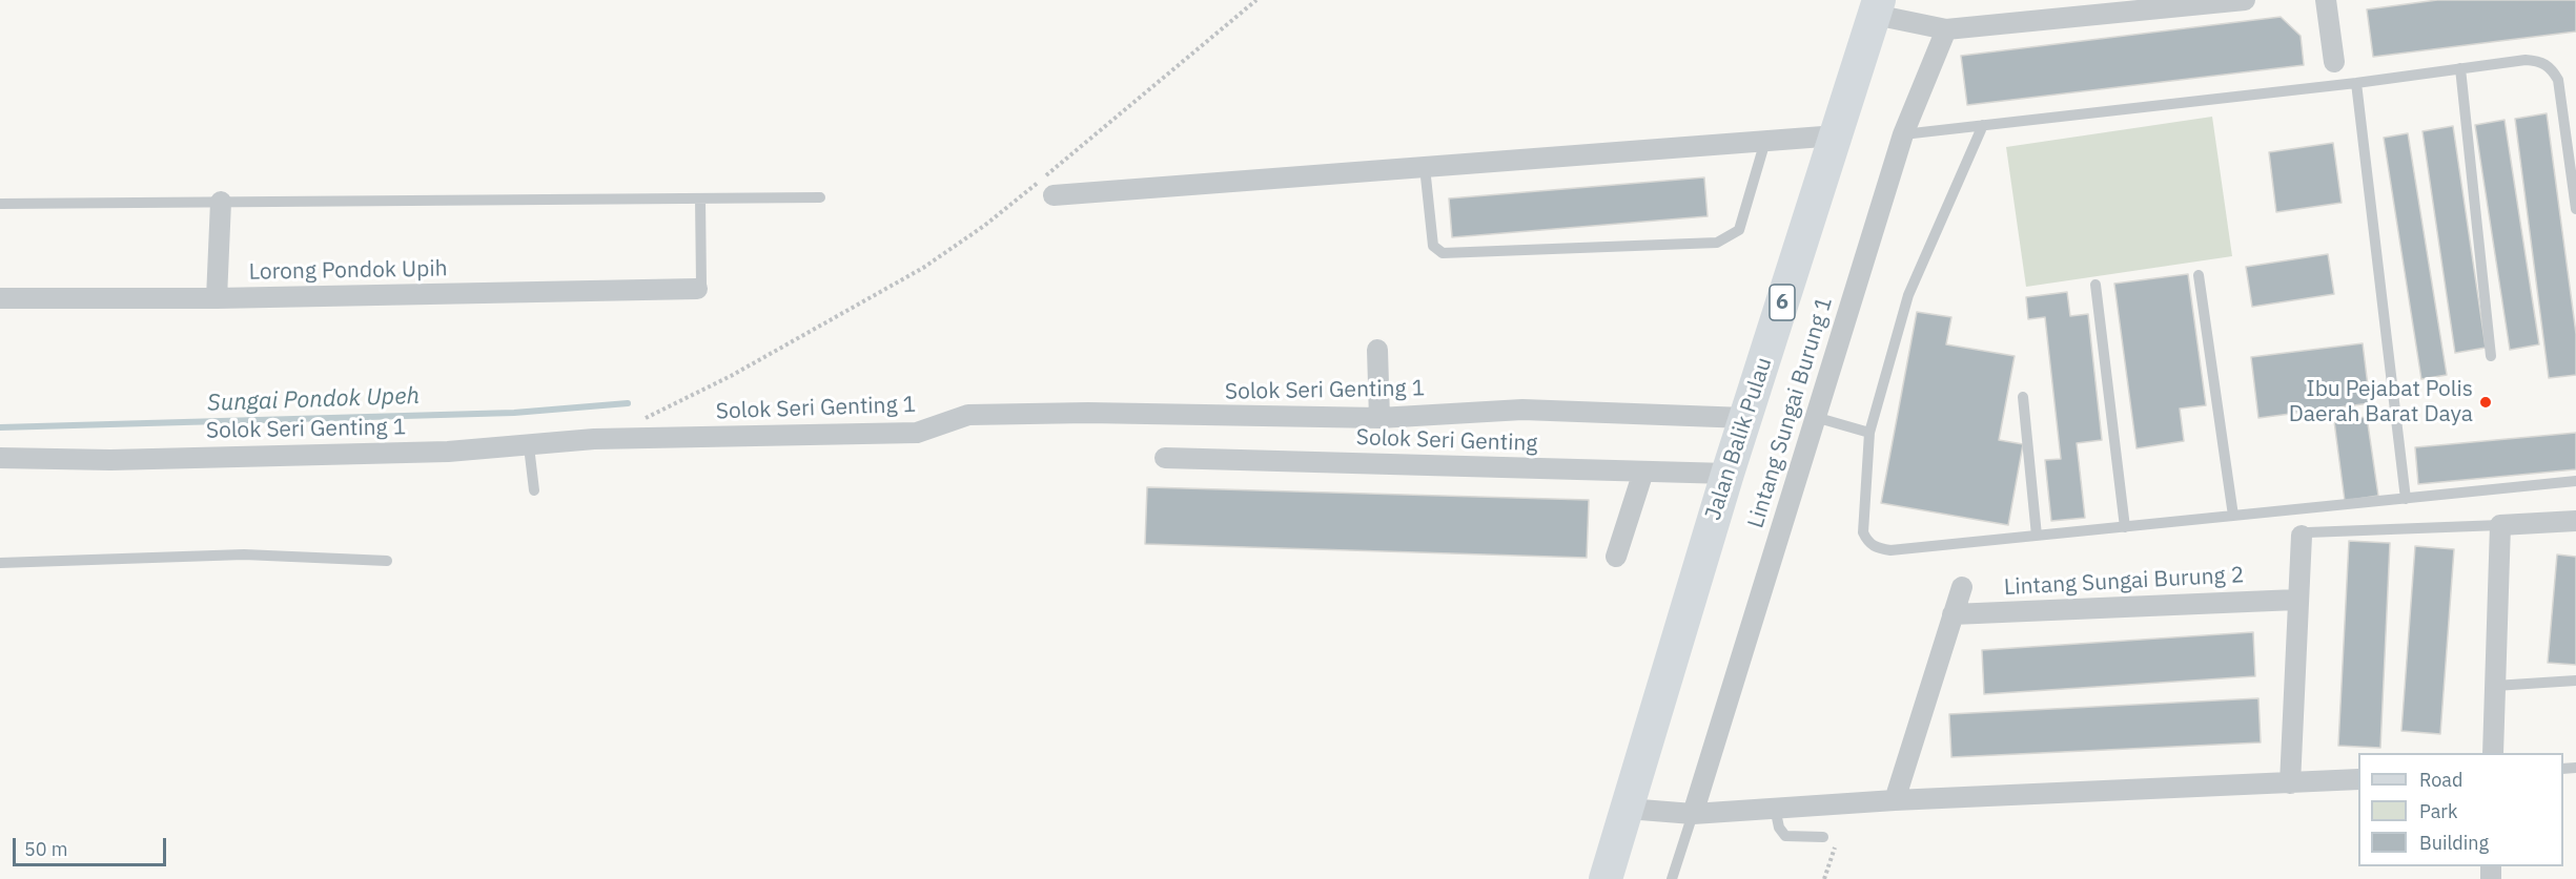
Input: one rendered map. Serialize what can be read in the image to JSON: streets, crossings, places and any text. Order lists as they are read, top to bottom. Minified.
{"streets":{"main road":["6","Jalan Balik Pulau"],"street":["Lorong Pondok Upih","Solok Seri Genting 1","Lintang Sungai Burung 1","Solok Seri Genting","Lintang Sungai Burung 2"]},"crossings":[["Solok Seri Genting 1","Jalan Balik Pulau"],["Jalan Balik Pulau","Solok Seri Genting"]],"water":["Sungai Pondok Upeh"],"places":["Ibu Pejabat Polis Daerah Barat Daya"],"legend":["Road","Park","Building"],"scale_bar":"50 m"}
